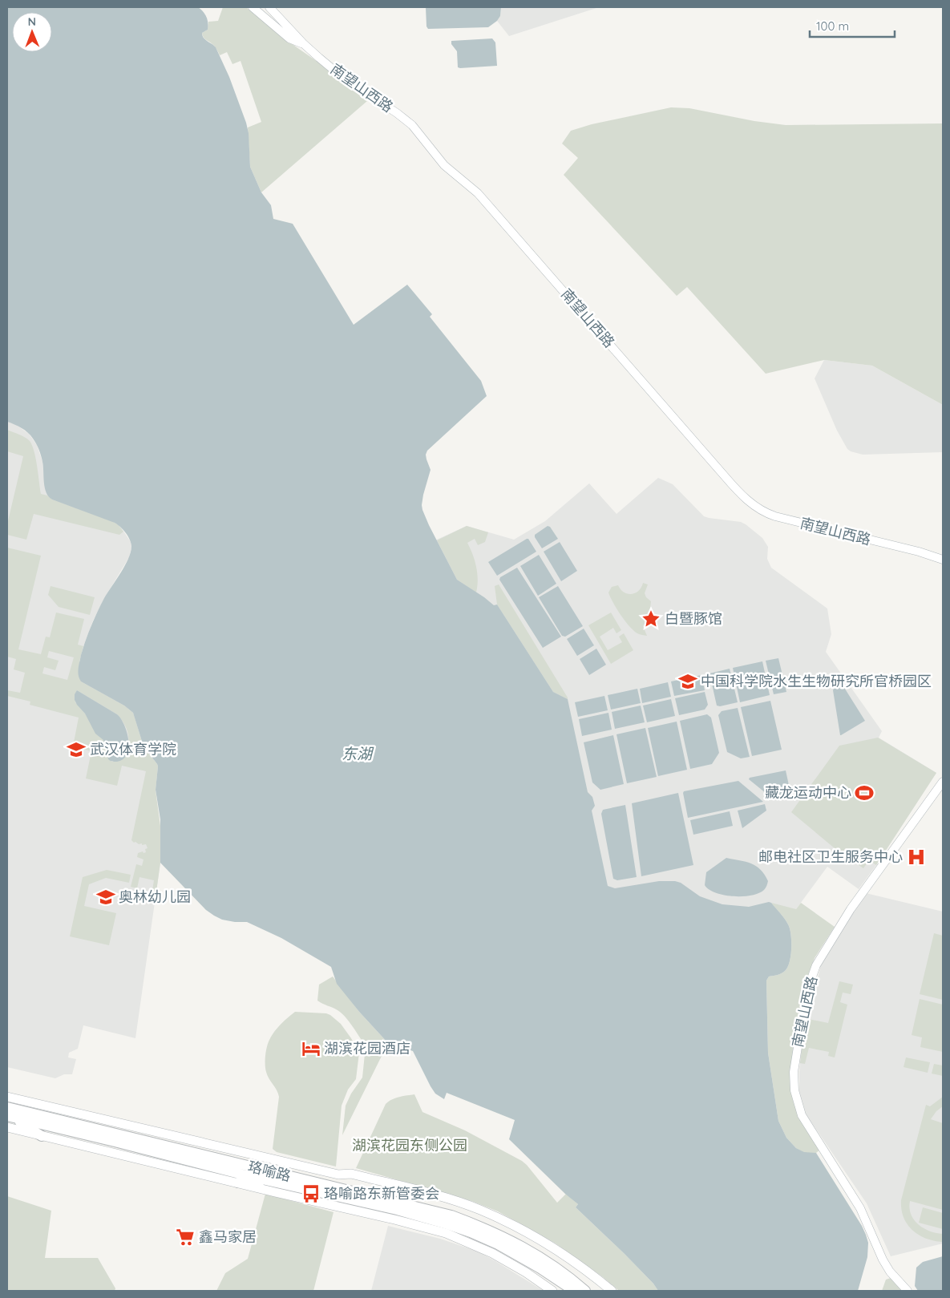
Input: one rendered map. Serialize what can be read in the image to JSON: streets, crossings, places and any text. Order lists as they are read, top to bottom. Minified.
{"streets":{"highway":["珞喻路"],"street":["南望山西路"]},"water":["东湖"],"parks":["湖滨花园东侧公园"],"places":{"place":["白暨豚馆"],"school or university":["中国科学院水生生物研究所官桥园区","武汉体育学院","奥林幼儿园"],"sports":["藏龙运动中心"],"hospital":["邮电社区卫生服务中心"],"hotel":["湖滨花园酒店"],"bus stop":["珞喻路东新管委会"],"supermarket":["鑫马家居"]},"scale_bar":"100 m","north":"top"}
